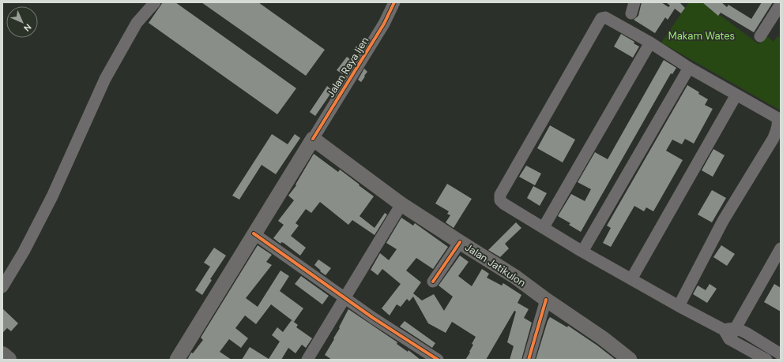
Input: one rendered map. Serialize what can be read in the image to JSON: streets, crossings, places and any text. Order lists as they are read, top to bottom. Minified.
{"streets":{"main road":["Jalan Jatikulon"],"street":["Jalan Raya Ijen"]},"crossings":[["Jalan Raya Ijen","Jalan Jatikulon"]],"parks":["Makam Wates"],"north":"bottom right"}
